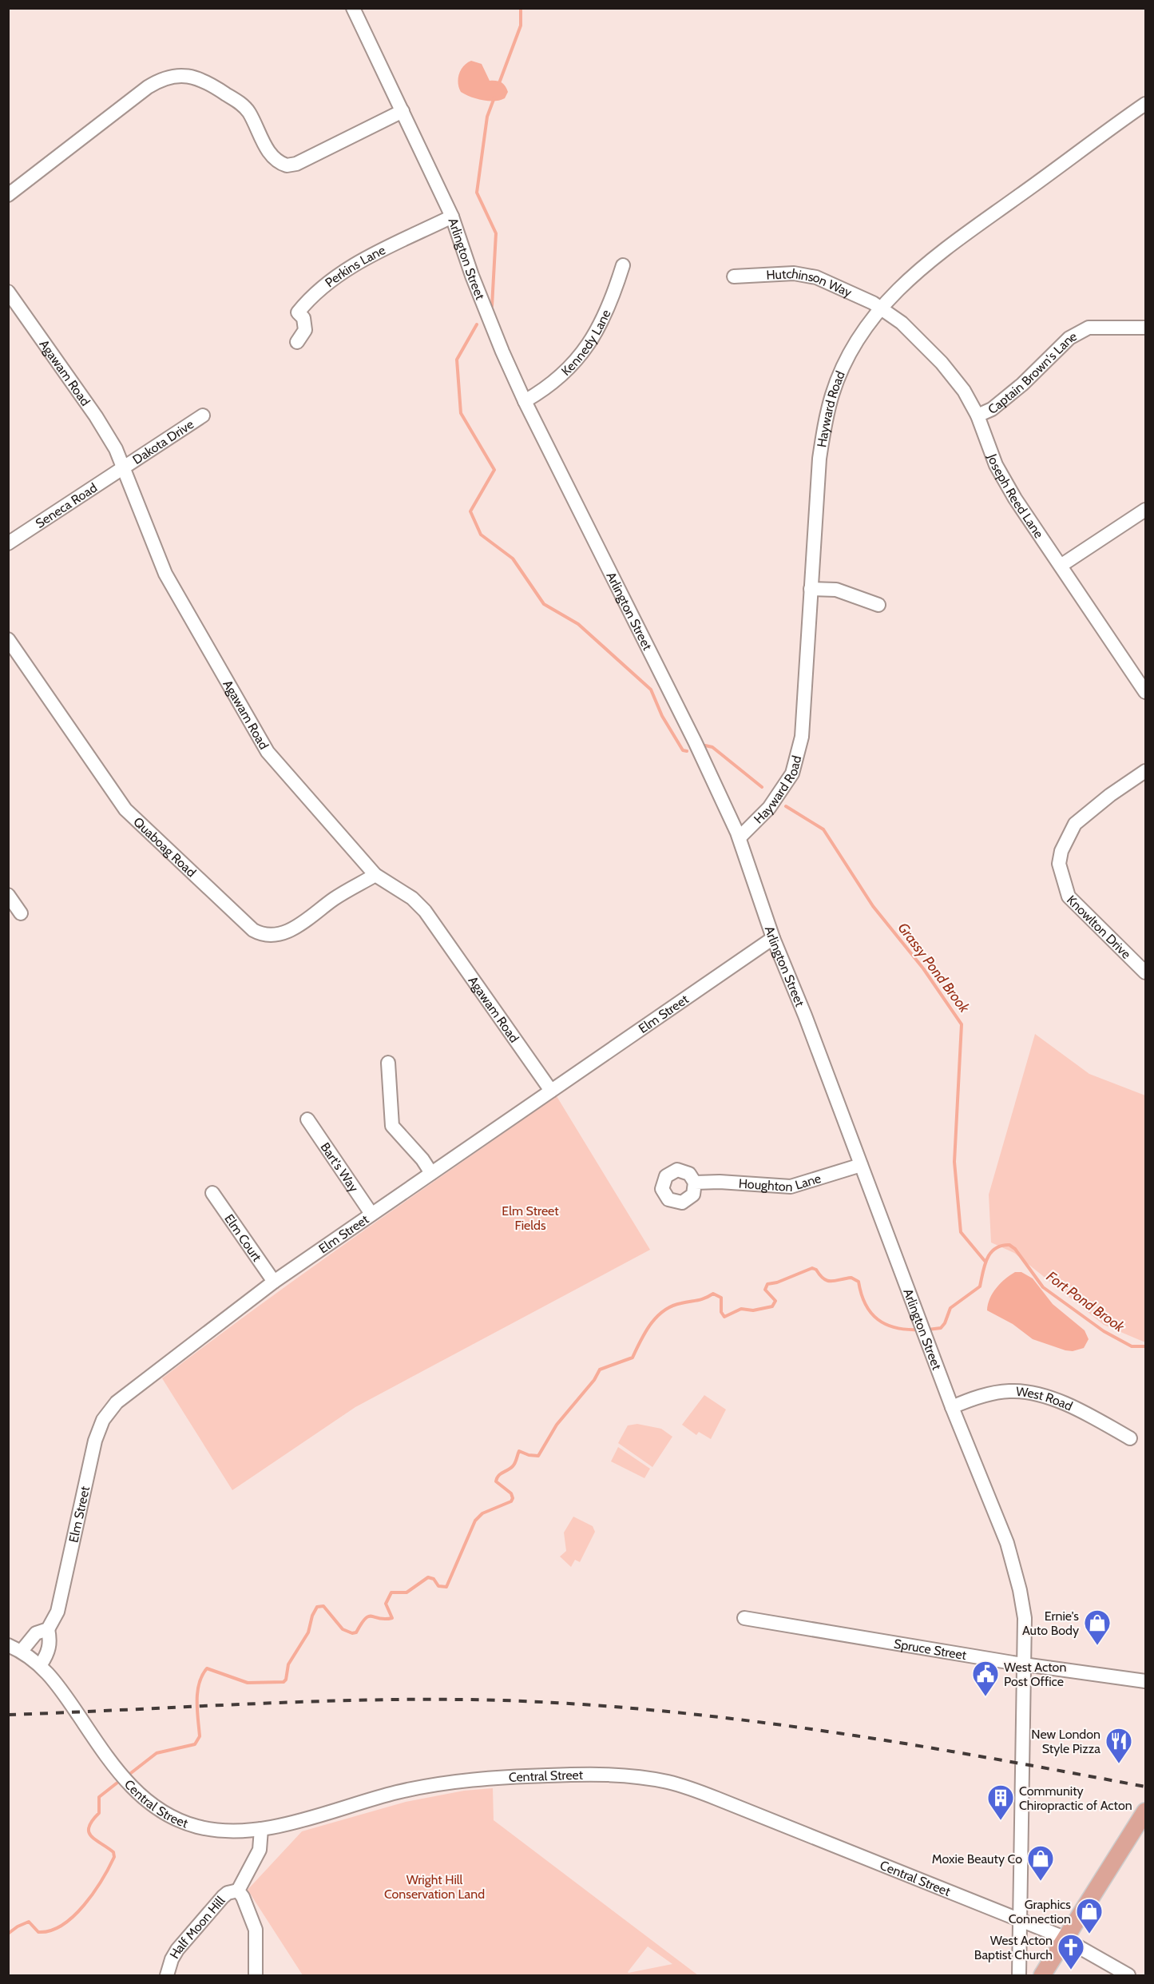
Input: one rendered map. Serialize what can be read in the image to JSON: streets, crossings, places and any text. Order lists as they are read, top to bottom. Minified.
{"streets":{"street":["Arlington Street","Perkins Lane","Hutchinson Way","Kennedy Lane","Captain Brown's Lane","Agawam Road","Hayward Road","Dakota Drive","Joseph Reed Lane","Seneca Road","Quaboag Road","Knowlton Drive","Elm Street","Bart's Way","Houghton Lane","Elm Court","West Road","Spruce Street","Central Street","Half Moon Hill"]},"crossings":[["Arlington Street","Perkins Lane"],["Arlington Street","Kennedy Lane"],["Arlington Street","Hayward Road"],["Arlington Street","Elm Street"],["Arlington Street","Houghton Lane"],["Arlington Street","West Road"],["Arlington Street","Spruce Street"],["Arlington Street","Central Street"],["Hutchinson Way","Hayward Road"],["Hutchinson Way","Joseph Reed Lane"],["Captain Brown's Lane","Joseph Reed Lane"],["Agawam Road","Dakota Drive"],["Agawam Road","Seneca Road"],["Agawam Road","Quaboag Road"],["Agawam Road","Elm Street"],["Hayward Road","Joseph Reed Lane"],["Dakota Drive","Seneca Road"],["Elm Street","Bart's Way"],["Elm Street","Elm Court"],["Elm Street","Central Street"],["Central Street","Half Moon Hill"]],"water":["Grassy Pond Brook","Fort Pond Brook"],"parks":["Elm Street Fields","Wright Hill Conservation Land"],"places":{"shop":["Ernie's Auto Body","Moxie Beauty Co","Graphics Connection"],"public building":["West Acton Post Office"],"restaurant":["New London Style Pizza"],"building":["Community Chiropractic of Acton"],"church":["West Acton Baptist Church"]}}
